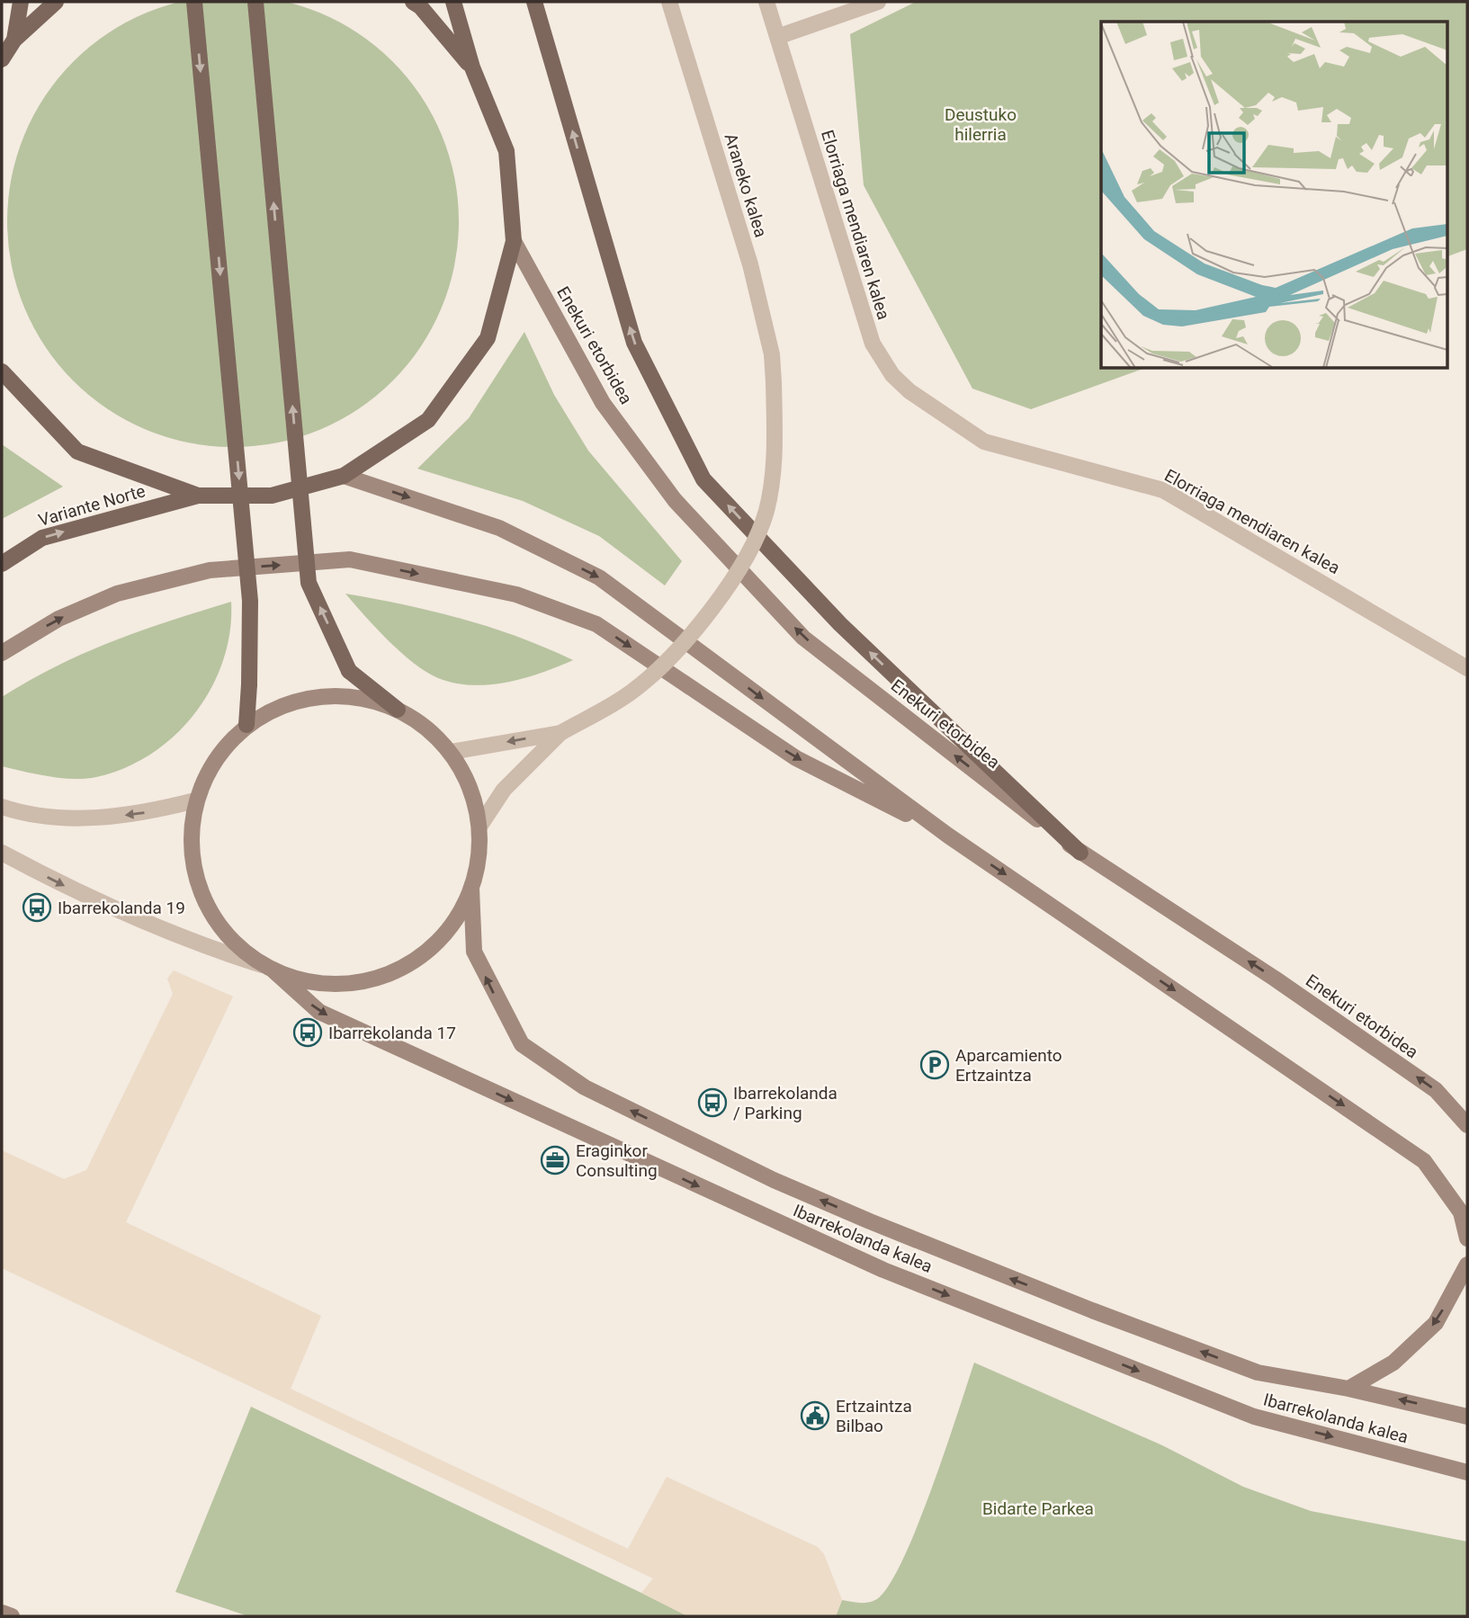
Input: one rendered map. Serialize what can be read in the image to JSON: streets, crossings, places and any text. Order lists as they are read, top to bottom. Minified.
{"streets":{"main road":["Enekuri etorbidea","Variante Norte","Ibarrekolanda kalea"],"street":["Araneko kalea","Elorriaga mendiaren kalea"]},"one_way":["Variante Norte"],"parks":["Deustuko hilerria","Bidarte Parkea"],"places":{"bus stop":["Ibarrekolanda 19","Ibarrekolanda 17","Ibarrekolanda / Parking"],"parking":["Aparcamiento Ertzaintza"],"office":["Eraginkor Consulting"],"public building":["Ertzaintza Bilbao"]}}
